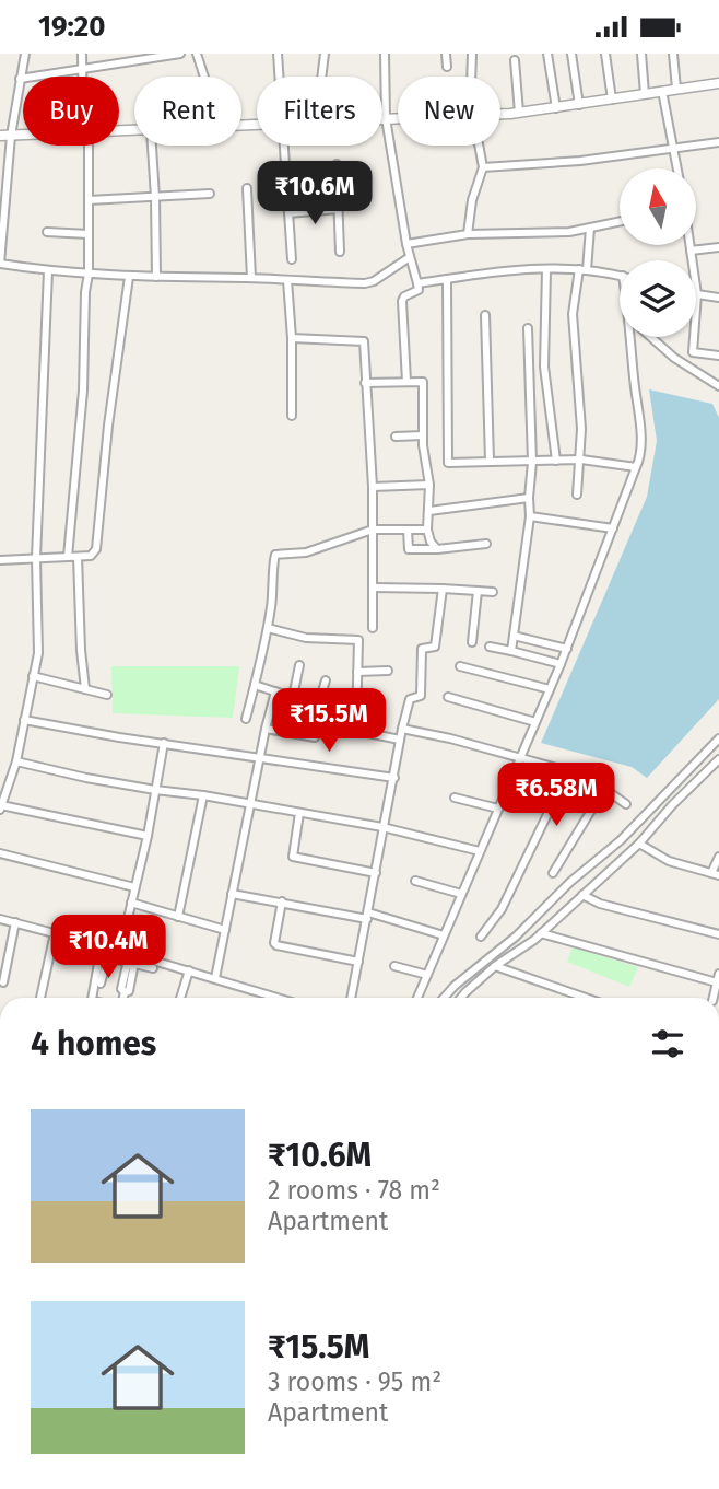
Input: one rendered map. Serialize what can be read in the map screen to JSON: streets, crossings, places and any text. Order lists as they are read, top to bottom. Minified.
{"north":"top","page":{"status":"19:20","chip":["Buy","Rent","Filters","New"],"price":["₹10.6M","₹15.5M","₹6.58M","₹10.4M"],"heading":"4 homes","list":[{"name":"₹10.6M","note":"2 rooms · 78 m² · Apartment"},{"name":"₹15.5M","note":"3 rooms · 95 m² · Apartment"}]}}
